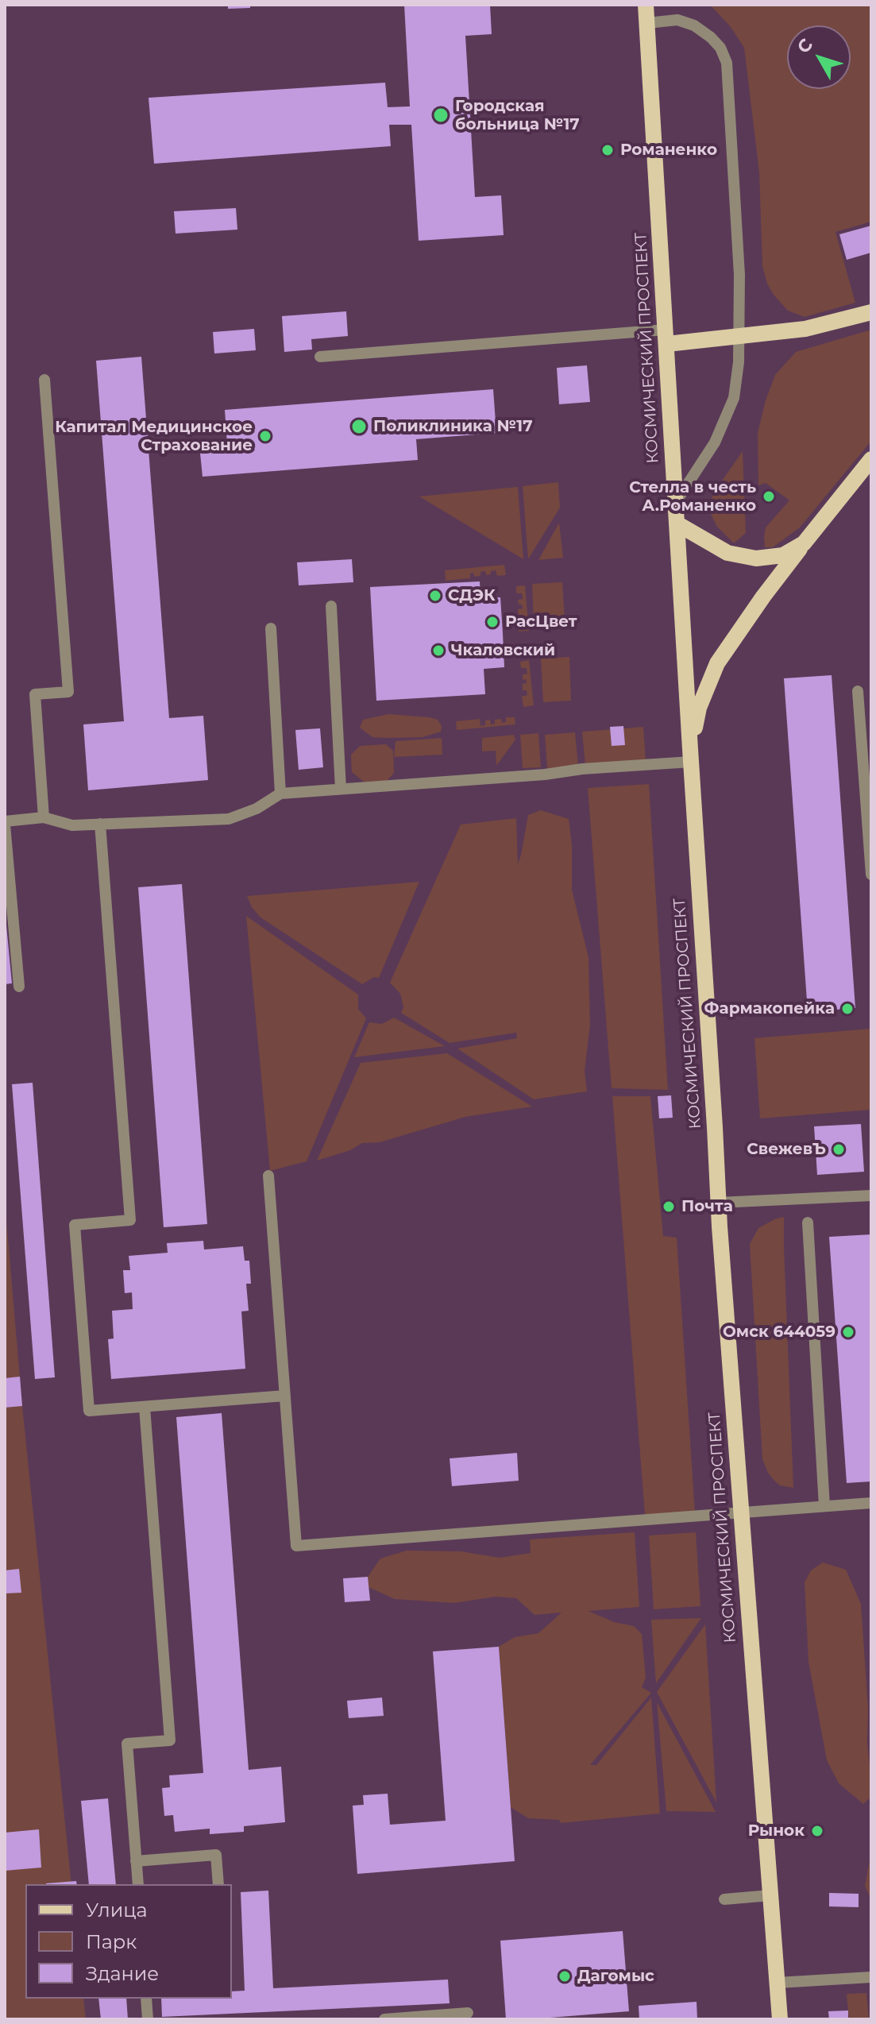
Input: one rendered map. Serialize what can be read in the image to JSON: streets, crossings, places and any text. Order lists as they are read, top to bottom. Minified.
{"streets":{"main road":["КОСМИЧЕСКИЙ ПРОСПЕКТ"]},"places":["Городская больница №17","Романенко","Поликлиника №17","Капитал Медицинское Страхование","Стелла в честь А.Романенко","СДЭК","РасЦвет","Чкаловский","Фармакопейка","СвежевЪ","Почта","Омск 644059","Рынок","Дагомыс"],"legend":["Улица","Парк","Здание"],"north":"top left"}
